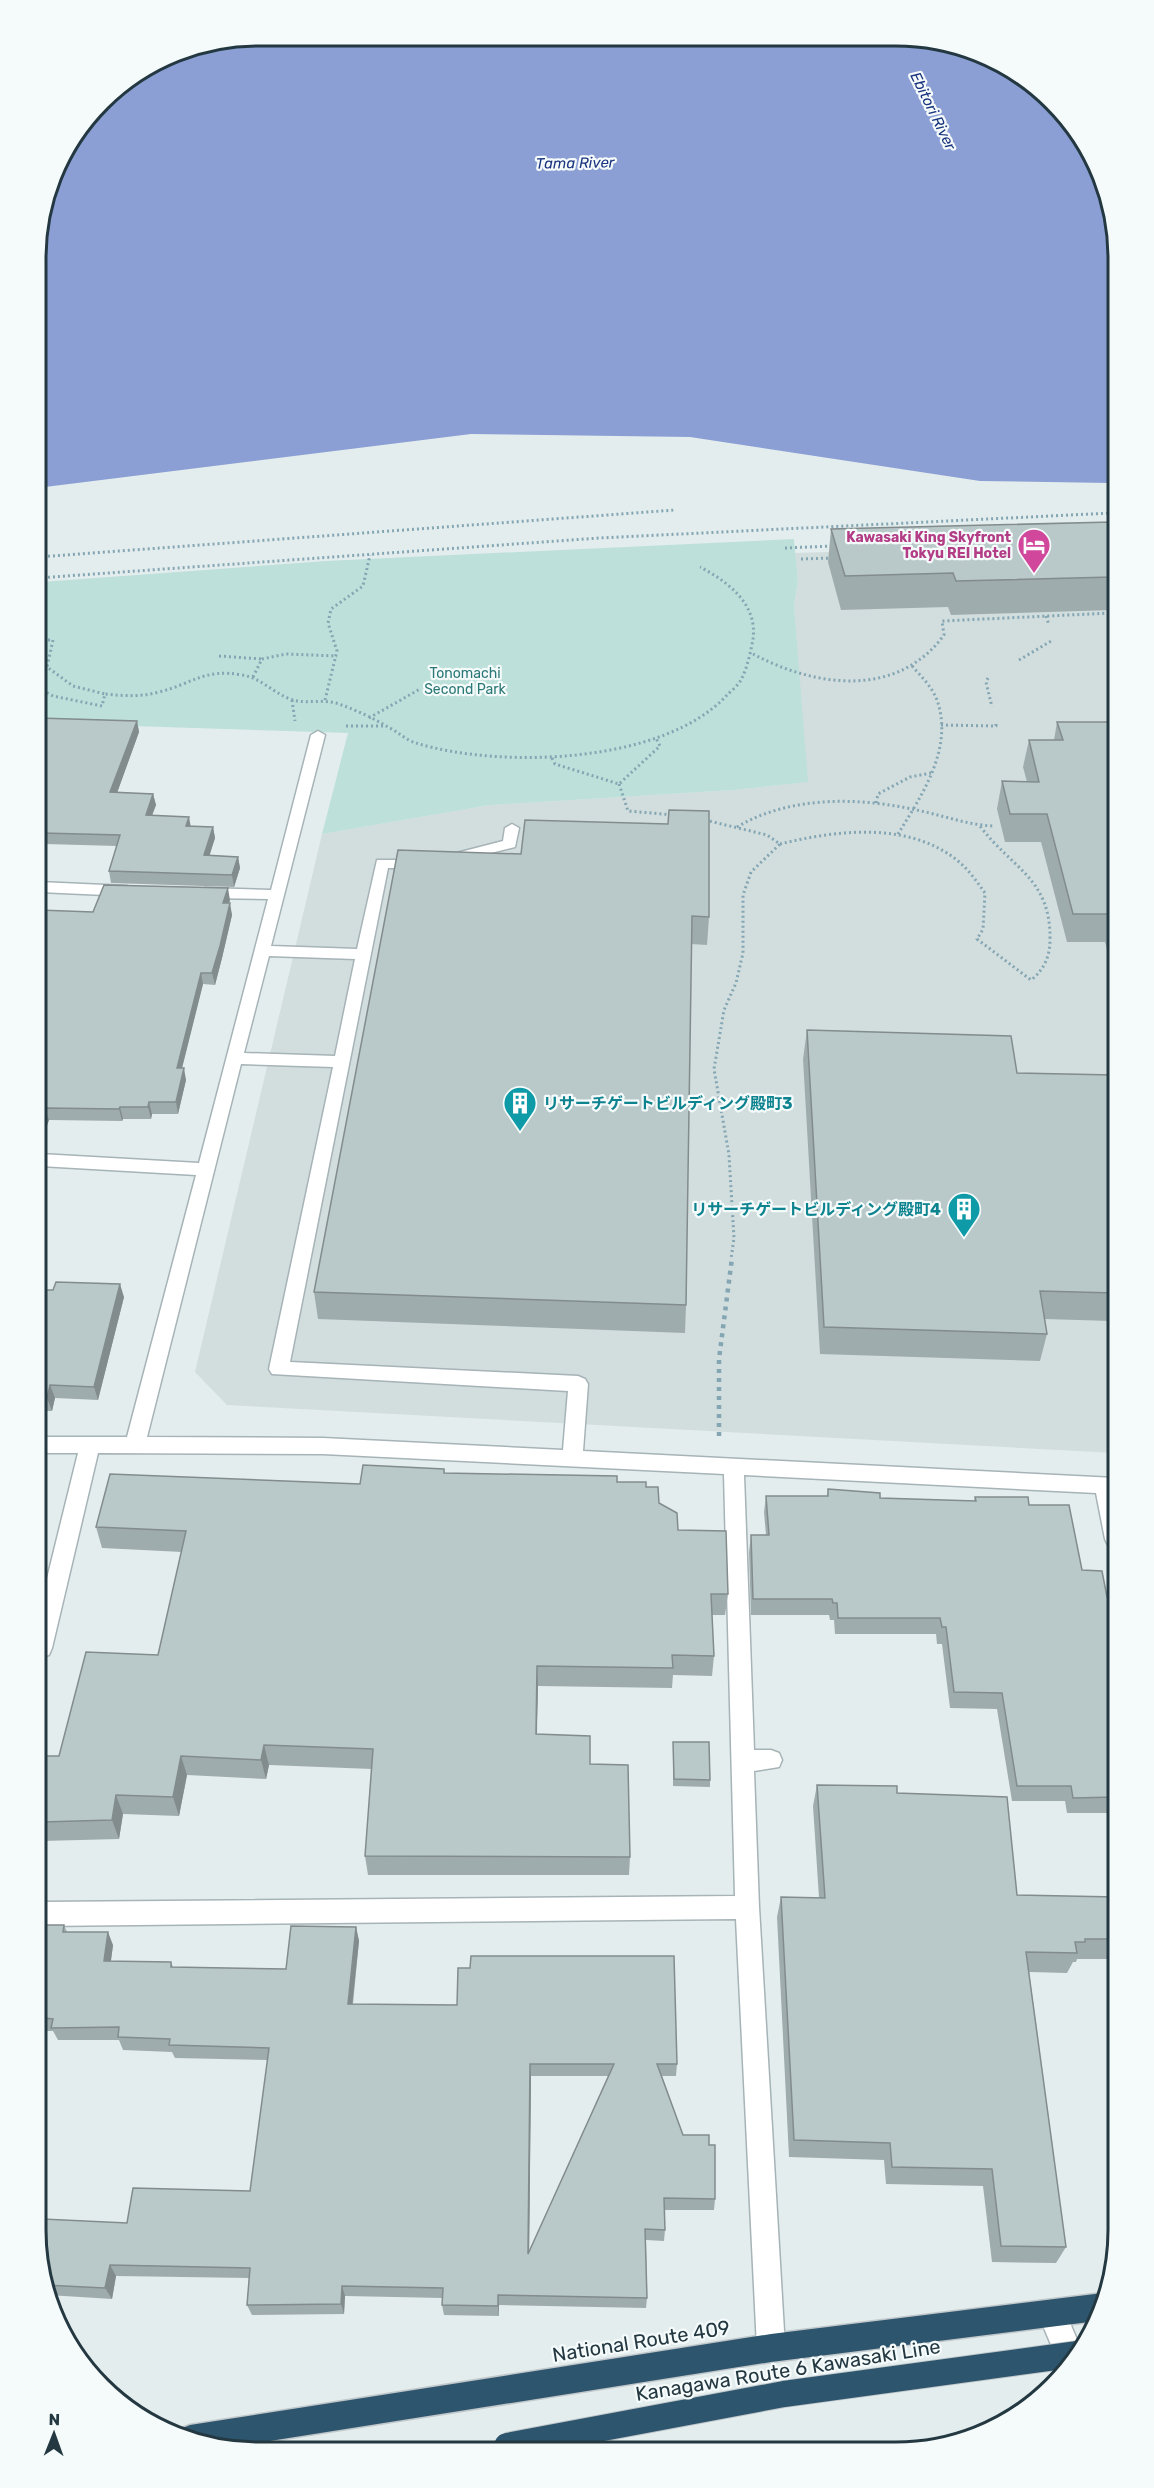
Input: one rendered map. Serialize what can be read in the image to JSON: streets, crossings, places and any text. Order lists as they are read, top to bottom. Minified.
{"streets":{"highway":["National Route 409","Kanagawa Route 6 Kawasaki Line"]},"water":["Ebitori River","Tama River"],"parks":["Tonomachi Second Park"],"places":{"hotel":["Kawasaki King Skyfront Tokyu REI Hotel"],"building":["リサーチゲートビルディング殿町3","リサーチゲートビルディング殿町4"]},"north":"top"}
